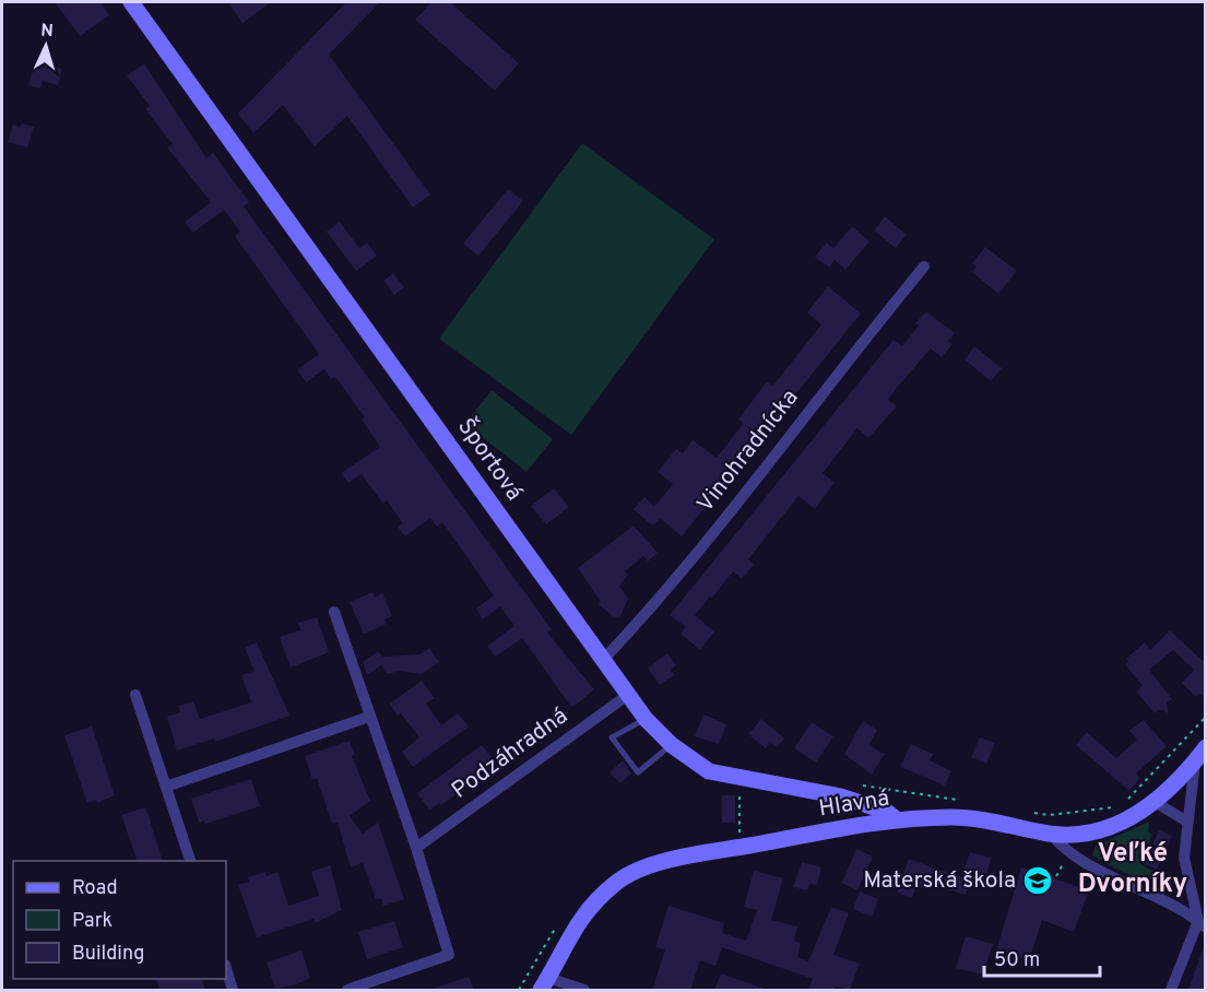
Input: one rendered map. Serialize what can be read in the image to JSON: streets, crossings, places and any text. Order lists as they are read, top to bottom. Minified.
{"streets":{"street":["Vinohradnícka","Športová","Podzáhradná","Hlavná"]},"crossings":[["Vinohradnícka","Športová"],["Športová","Podzáhradná"],["Športová","Hlavná"]],"districts":["Veľké Dvorníky"],"places":{"school or university":["Materská škola"]},"legend":["Road","Park","Building"],"scale_bar":"50 m","north":"top"}
